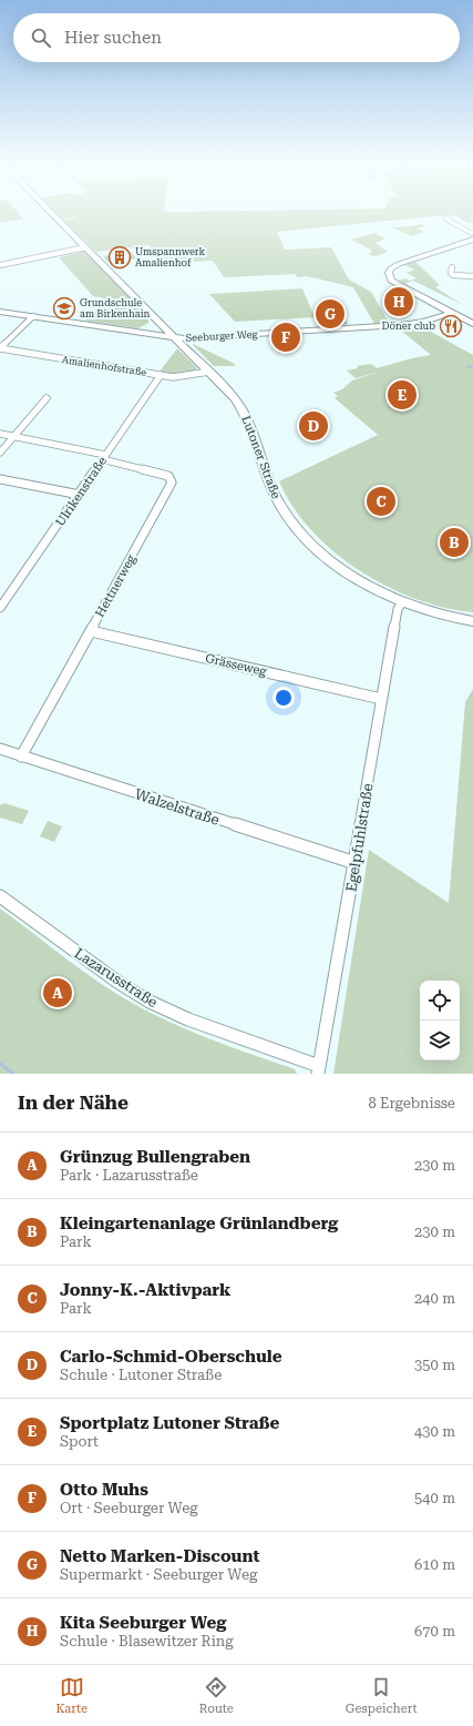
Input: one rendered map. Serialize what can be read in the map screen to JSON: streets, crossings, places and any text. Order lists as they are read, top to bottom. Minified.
{"streets":{"street":["Seeburger Weg","Amalienhofstraße","Lutoner Straße","Ulrikenstraße","Hettnerweg","Grässeweg","Walzelstraße","Egelpfuhlstraße","Lazarusstraße"]},"crossings":[["Seeburger Weg","Lutoner Straße"],["Amalienhofstraße","Lutoner Straße"],["Amalienhofstraße","Ulrikenstraße"],["Lutoner Straße","Egelpfuhlstraße"],["Ulrikenstraße","Hettnerweg"],["Hettnerweg","Grässeweg"],["Hettnerweg","Walzelstraße"],["Grässeweg","Egelpfuhlstraße"],["Walzelstraße","Egelpfuhlstraße"],["Egelpfuhlstraße","Lazarusstraße"]],"places":{"building":["Umspannwerk Amalienhof"],"school or university":["Grundschule am Birkenhain"],"restaurant":["Döner club"]},"page":{"search":"Hier suchen","pins":["H","G","F","E","D","C","B","A"],"heading":["In der Nähe","8 Ergebnisse"],"list":[{"mark":"A","name":"Grünzug Bullengraben","note":"Park · Lazarusstraße","value":"230 m"},{"mark":"B","name":"Kleingartenanlage Grünlandberg","note":"Park","value":"230 m"},{"mark":"C","name":"Jonny-K.-Aktivpark","note":"Park","value":"240 m"},{"mark":"D","name":"Carlo-Schmid-Oberschule","note":"Schule · Lutoner Straße","value":"350 m"},{"mark":"E","name":"Sportplatz Lutoner Straße","note":"Sport","value":"430 m"},{"mark":"F","name":"Otto Muhs","note":"Ort · Seeburger Weg","value":"540 m"},{"mark":"G","name":"Netto Marken-Discount","note":"Supermarkt · Seeburger Weg","value":"610 m"},{"mark":"H","name":"Kita Seeburger Weg","note":"Schule · Blasewitzer Ring","value":"670 m"}],"nav":["Karte","Route","Gespeichert"]}}
